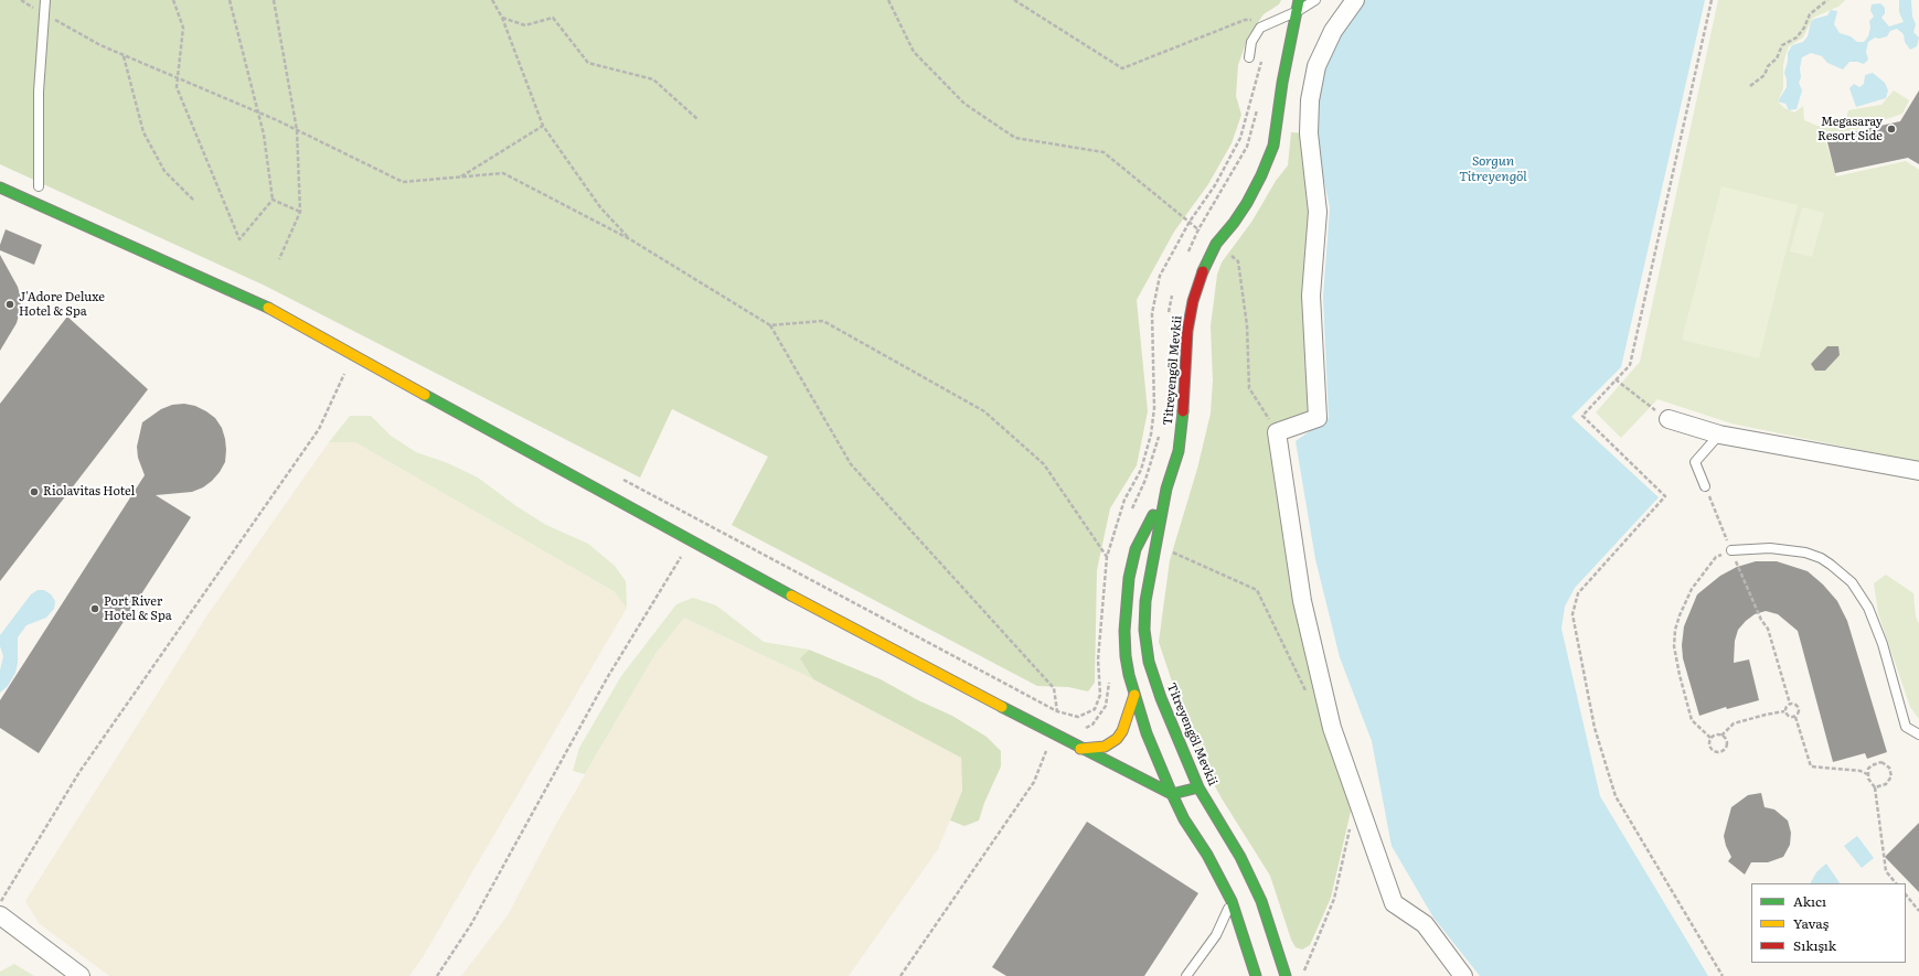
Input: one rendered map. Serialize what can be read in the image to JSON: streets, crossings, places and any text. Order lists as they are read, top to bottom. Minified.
{"streets":{"street":["Titreyengöl Mevkii"]},"water":["Sorgun Titreyengöl"],"places":["Megasaray Resort Side","J'Adore Deluxe Hotel & Spa","Riolavitas Hotel","Port River Hotel & Spa"],"legend":["Akıcı","Yavaş","Sıkışık"]}
